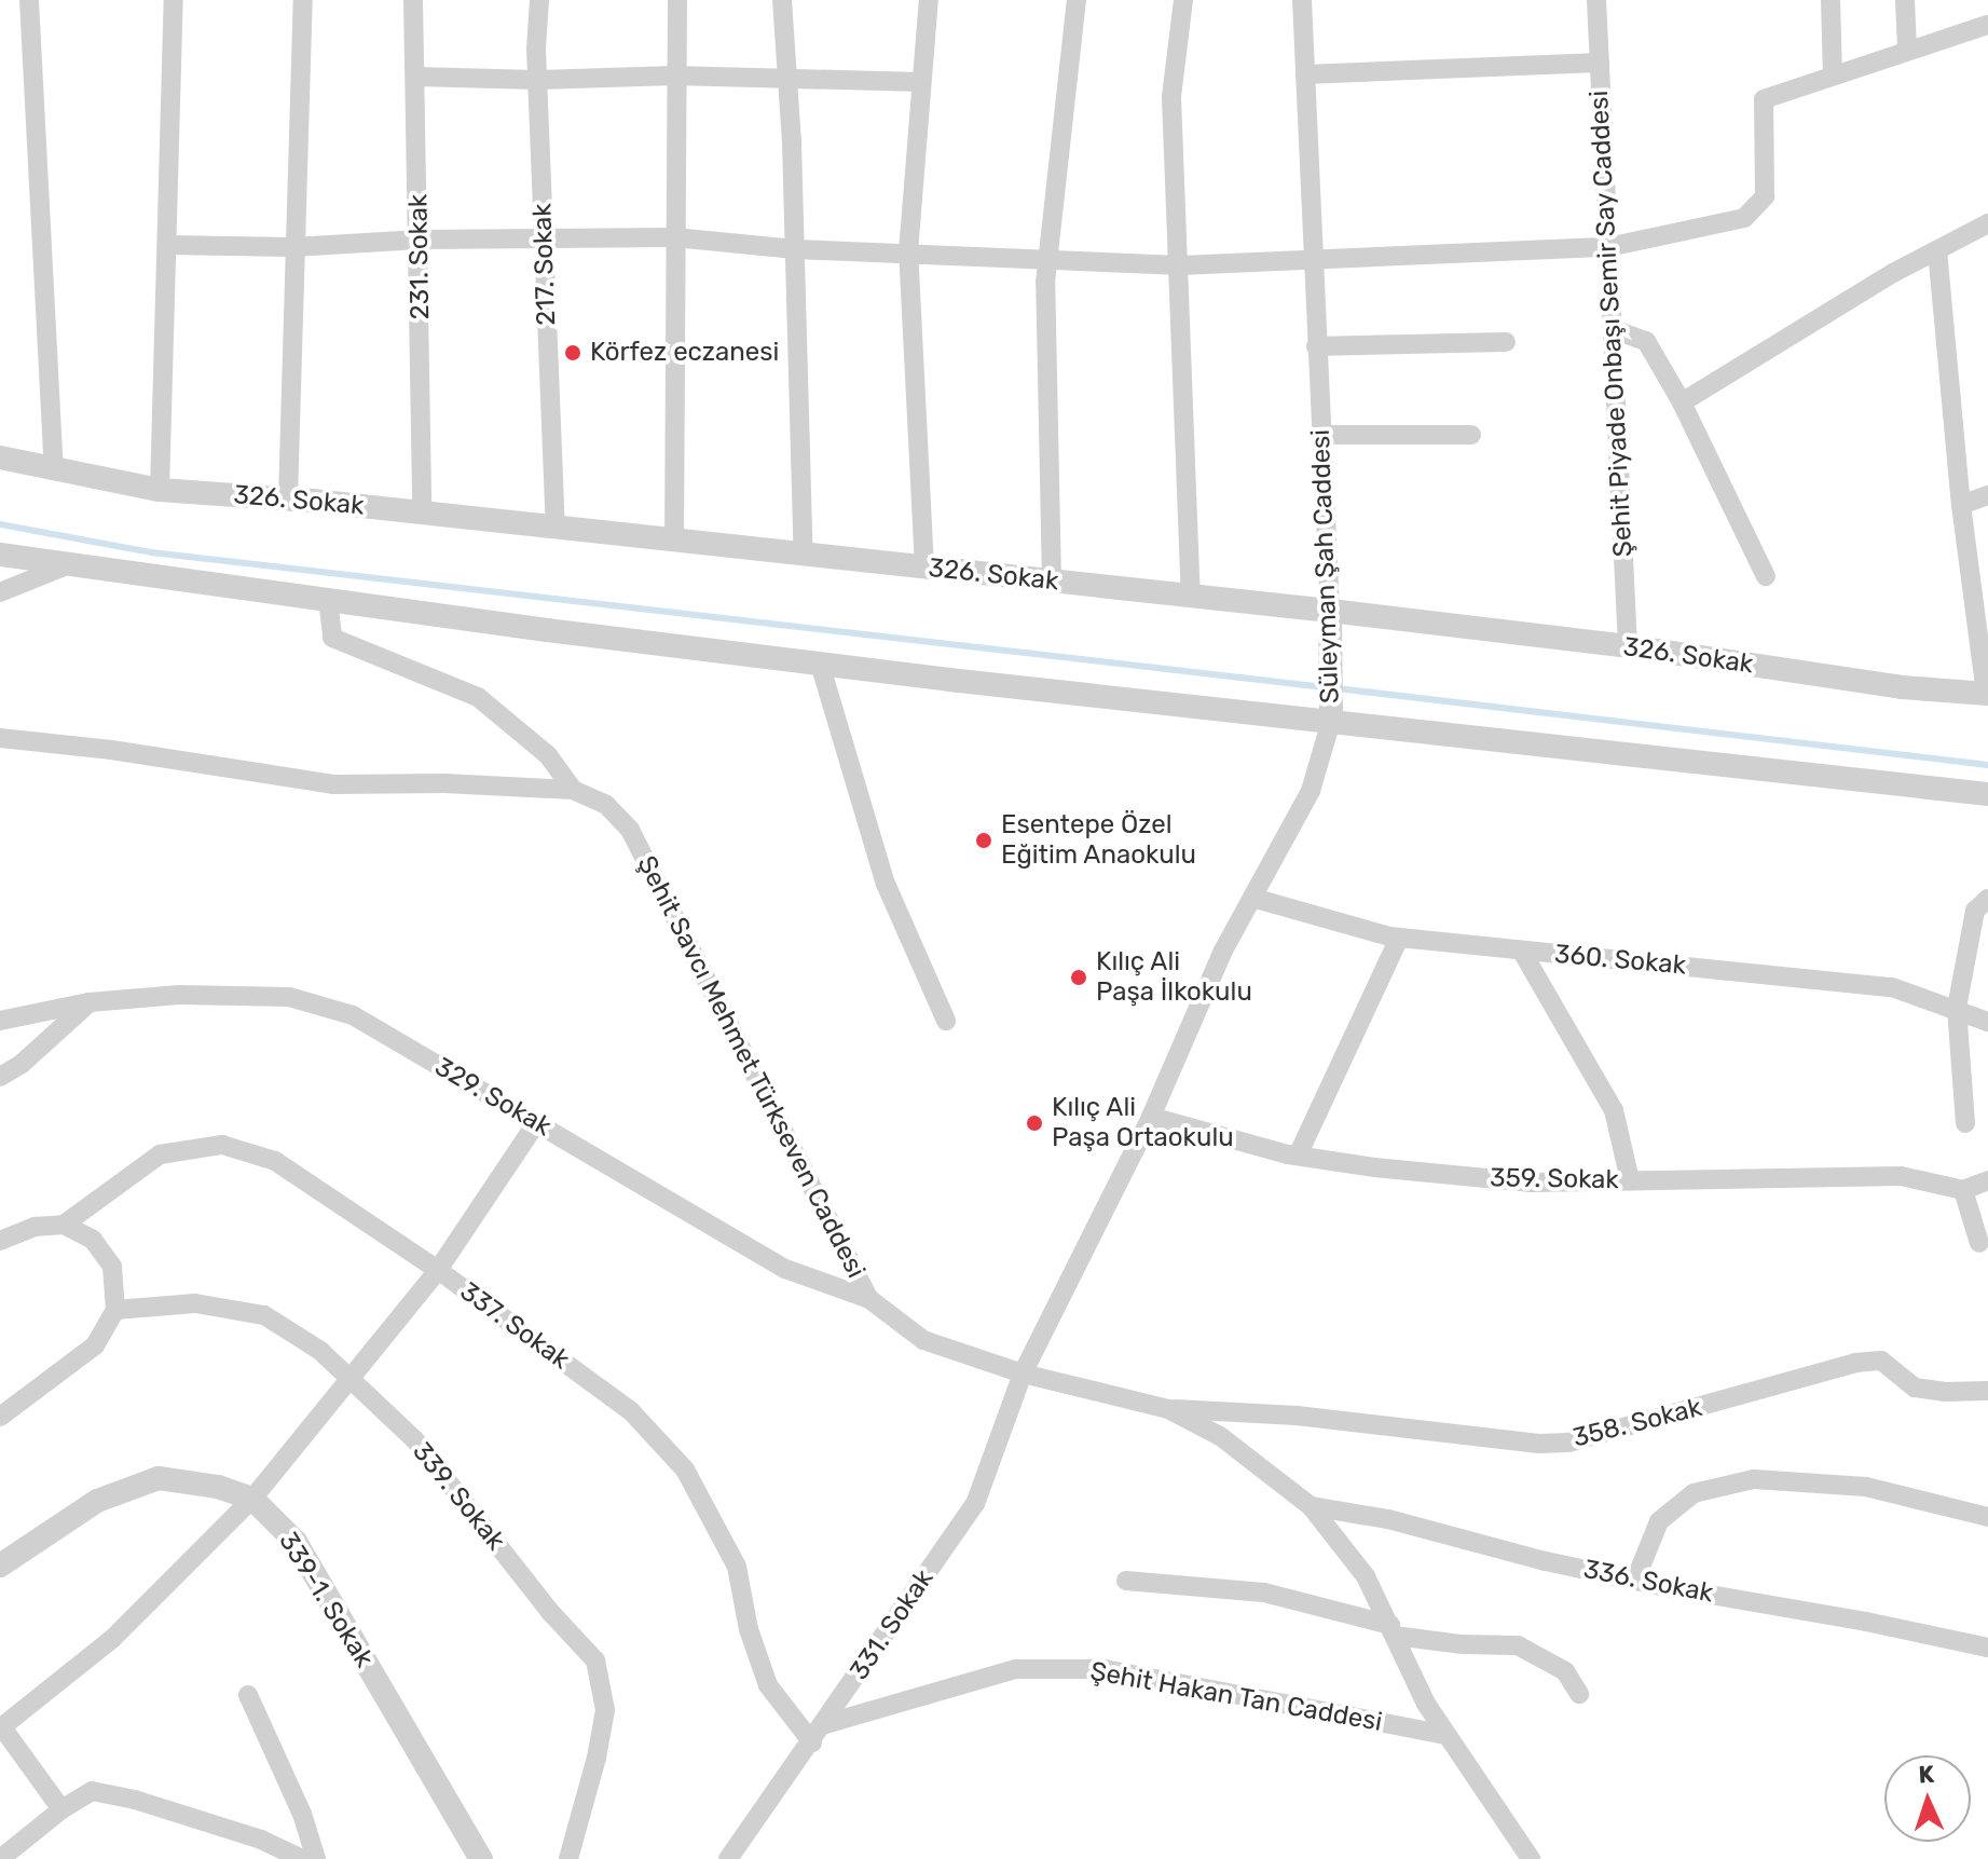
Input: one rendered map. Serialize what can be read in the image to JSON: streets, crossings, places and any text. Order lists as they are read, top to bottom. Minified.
{"streets":{"street":["231. Sokak","217. Sokak","Şehit Piyade Onbaşı Semir Say Caddesi","326. Sokak","Süleyman Şah Caddesi","360. Sokak","Şehit Savcı Mehmet Türkseven Caddesi","329. Sokak","359. Sokak","337. Sokak","358. Sokak","339. Sokak","336. Sokak","339-1. Sokak","331. Sokak","Şehit Hakan Tan Caddesi"]},"crossings":[["231. Sokak","326. Sokak"],["217. Sokak","326. Sokak"],["Şehit Piyade Onbaşı Semir Say Caddesi","326. Sokak"],["326. Sokak","Süleyman Şah Caddesi"],["Süleyman Şah Caddesi","360. Sokak"],["Süleyman Şah Caddesi","Şehit Savcı Mehmet Türkseven Caddesi"],["Süleyman Şah Caddesi","359. Sokak"],["Süleyman Şah Caddesi","331. Sokak"],["Şehit Savcı Mehmet Türkseven Caddesi","329. Sokak"],["Şehit Savcı Mehmet Türkseven Caddesi","358. Sokak"],["Şehit Savcı Mehmet Türkseven Caddesi","336. Sokak"],["Şehit Savcı Mehmet Türkseven Caddesi","331. Sokak"],["Şehit Savcı Mehmet Türkseven Caddesi","Şehit Hakan Tan Caddesi"],["337. Sokak","331. Sokak"],["331. Sokak","Şehit Hakan Tan Caddesi"]],"places":["Körfez eczanesi","Esentepe Özel Eğitim Anaokulu","Kılıç Ali Paşa İlkokulu","Kılıç Ali Paşa Ortaokulu"],"north":"top"}
